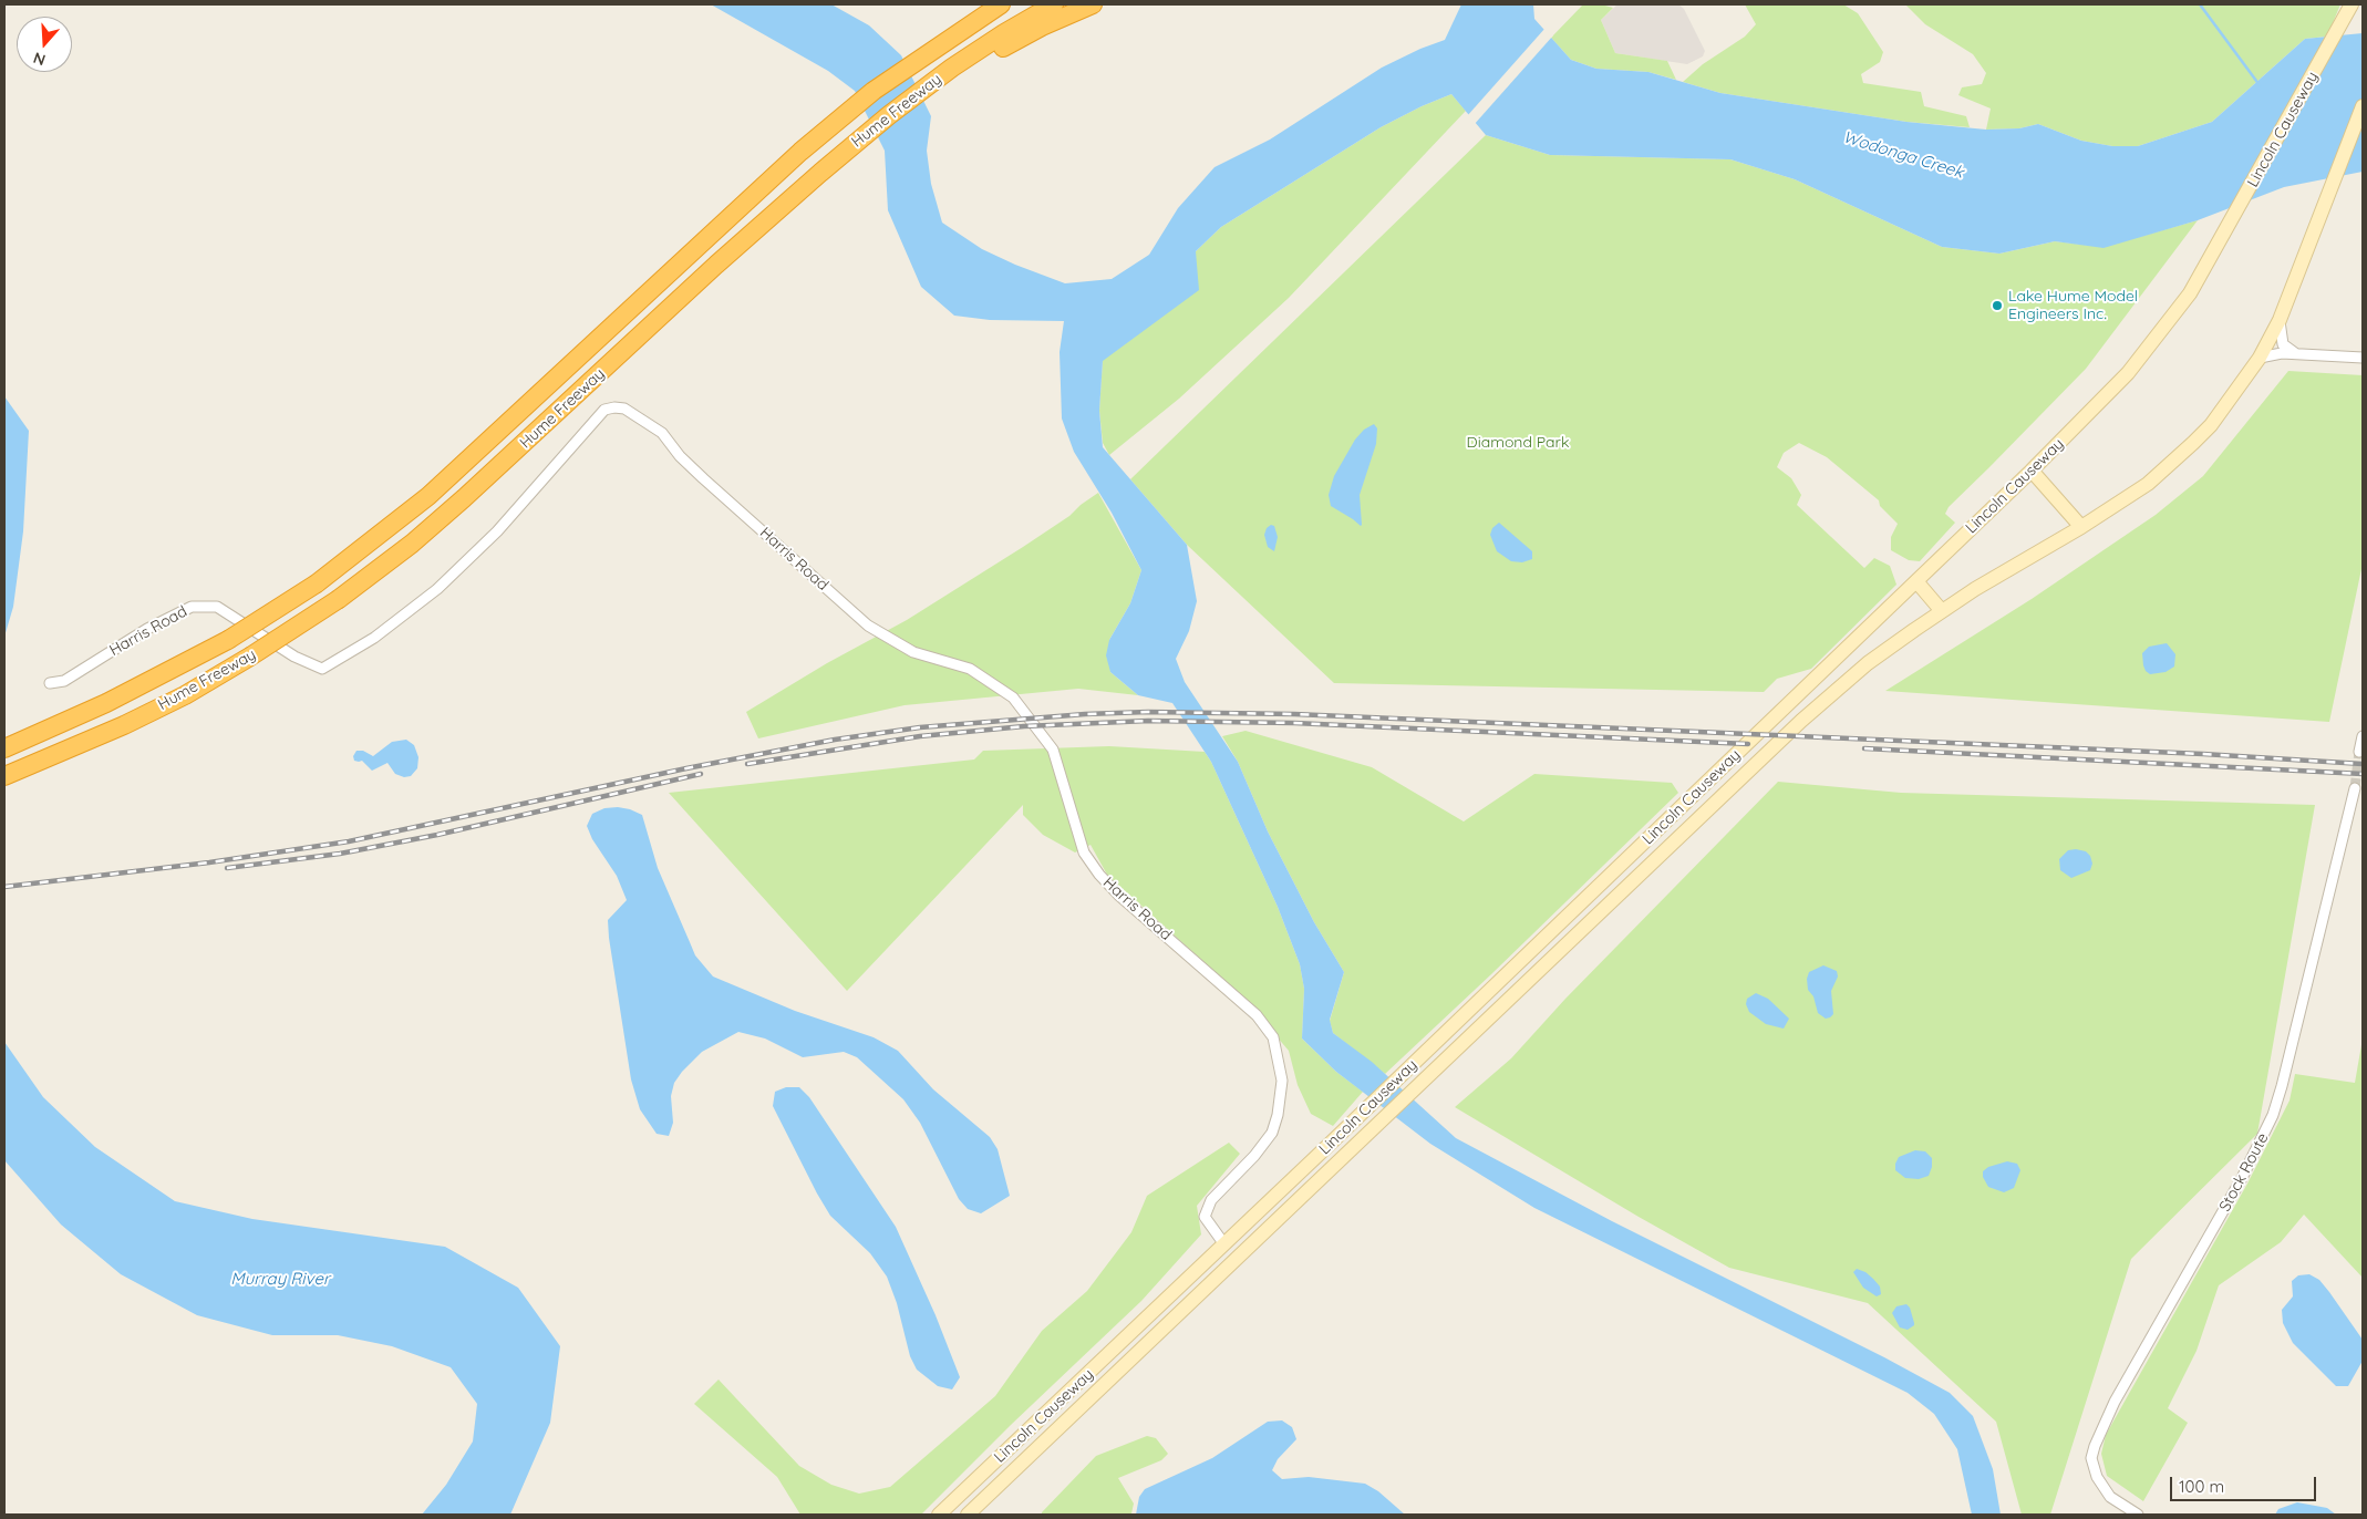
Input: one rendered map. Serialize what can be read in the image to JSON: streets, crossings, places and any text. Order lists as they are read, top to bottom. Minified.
{"streets":{"highway":["Hume Freeway"],"main road":["Lincoln Causeway"],"street":["Harris Road","Stock Route"]},"crossings":[["Lincoln Causeway","Harris Road"]],"water":["Wodonga Creek","Murray River"],"parks":["Diamond Park"],"places":["Lake Hume Model Engineers Inc."],"scale_bar":"100 m","north":"bottom"}
